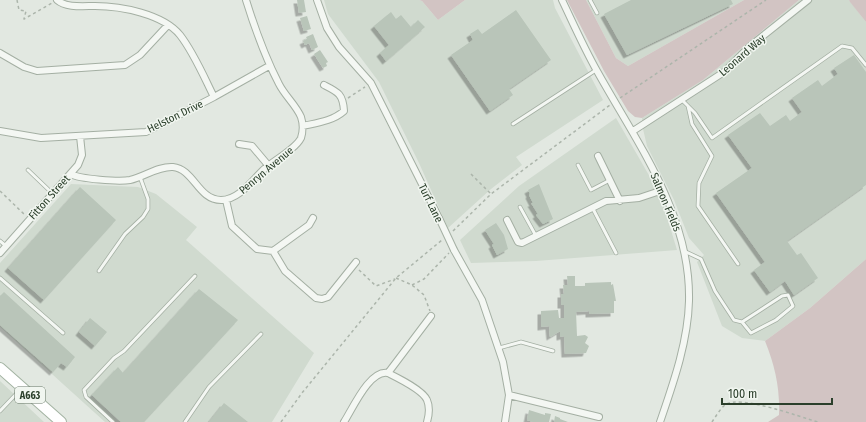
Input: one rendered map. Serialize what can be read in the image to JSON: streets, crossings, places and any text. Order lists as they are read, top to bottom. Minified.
{"streets":{"main road":["A663"],"street":["Leonard Way","Helston Drive","Penryn Avenue","Fitton Street","Salmon Fields","Turf Lane"]},"crossings":[["Leonard Way","Salmon Fields"],["Helston Drive","Fitton Street"]],"scale_bar":"100 m"}
